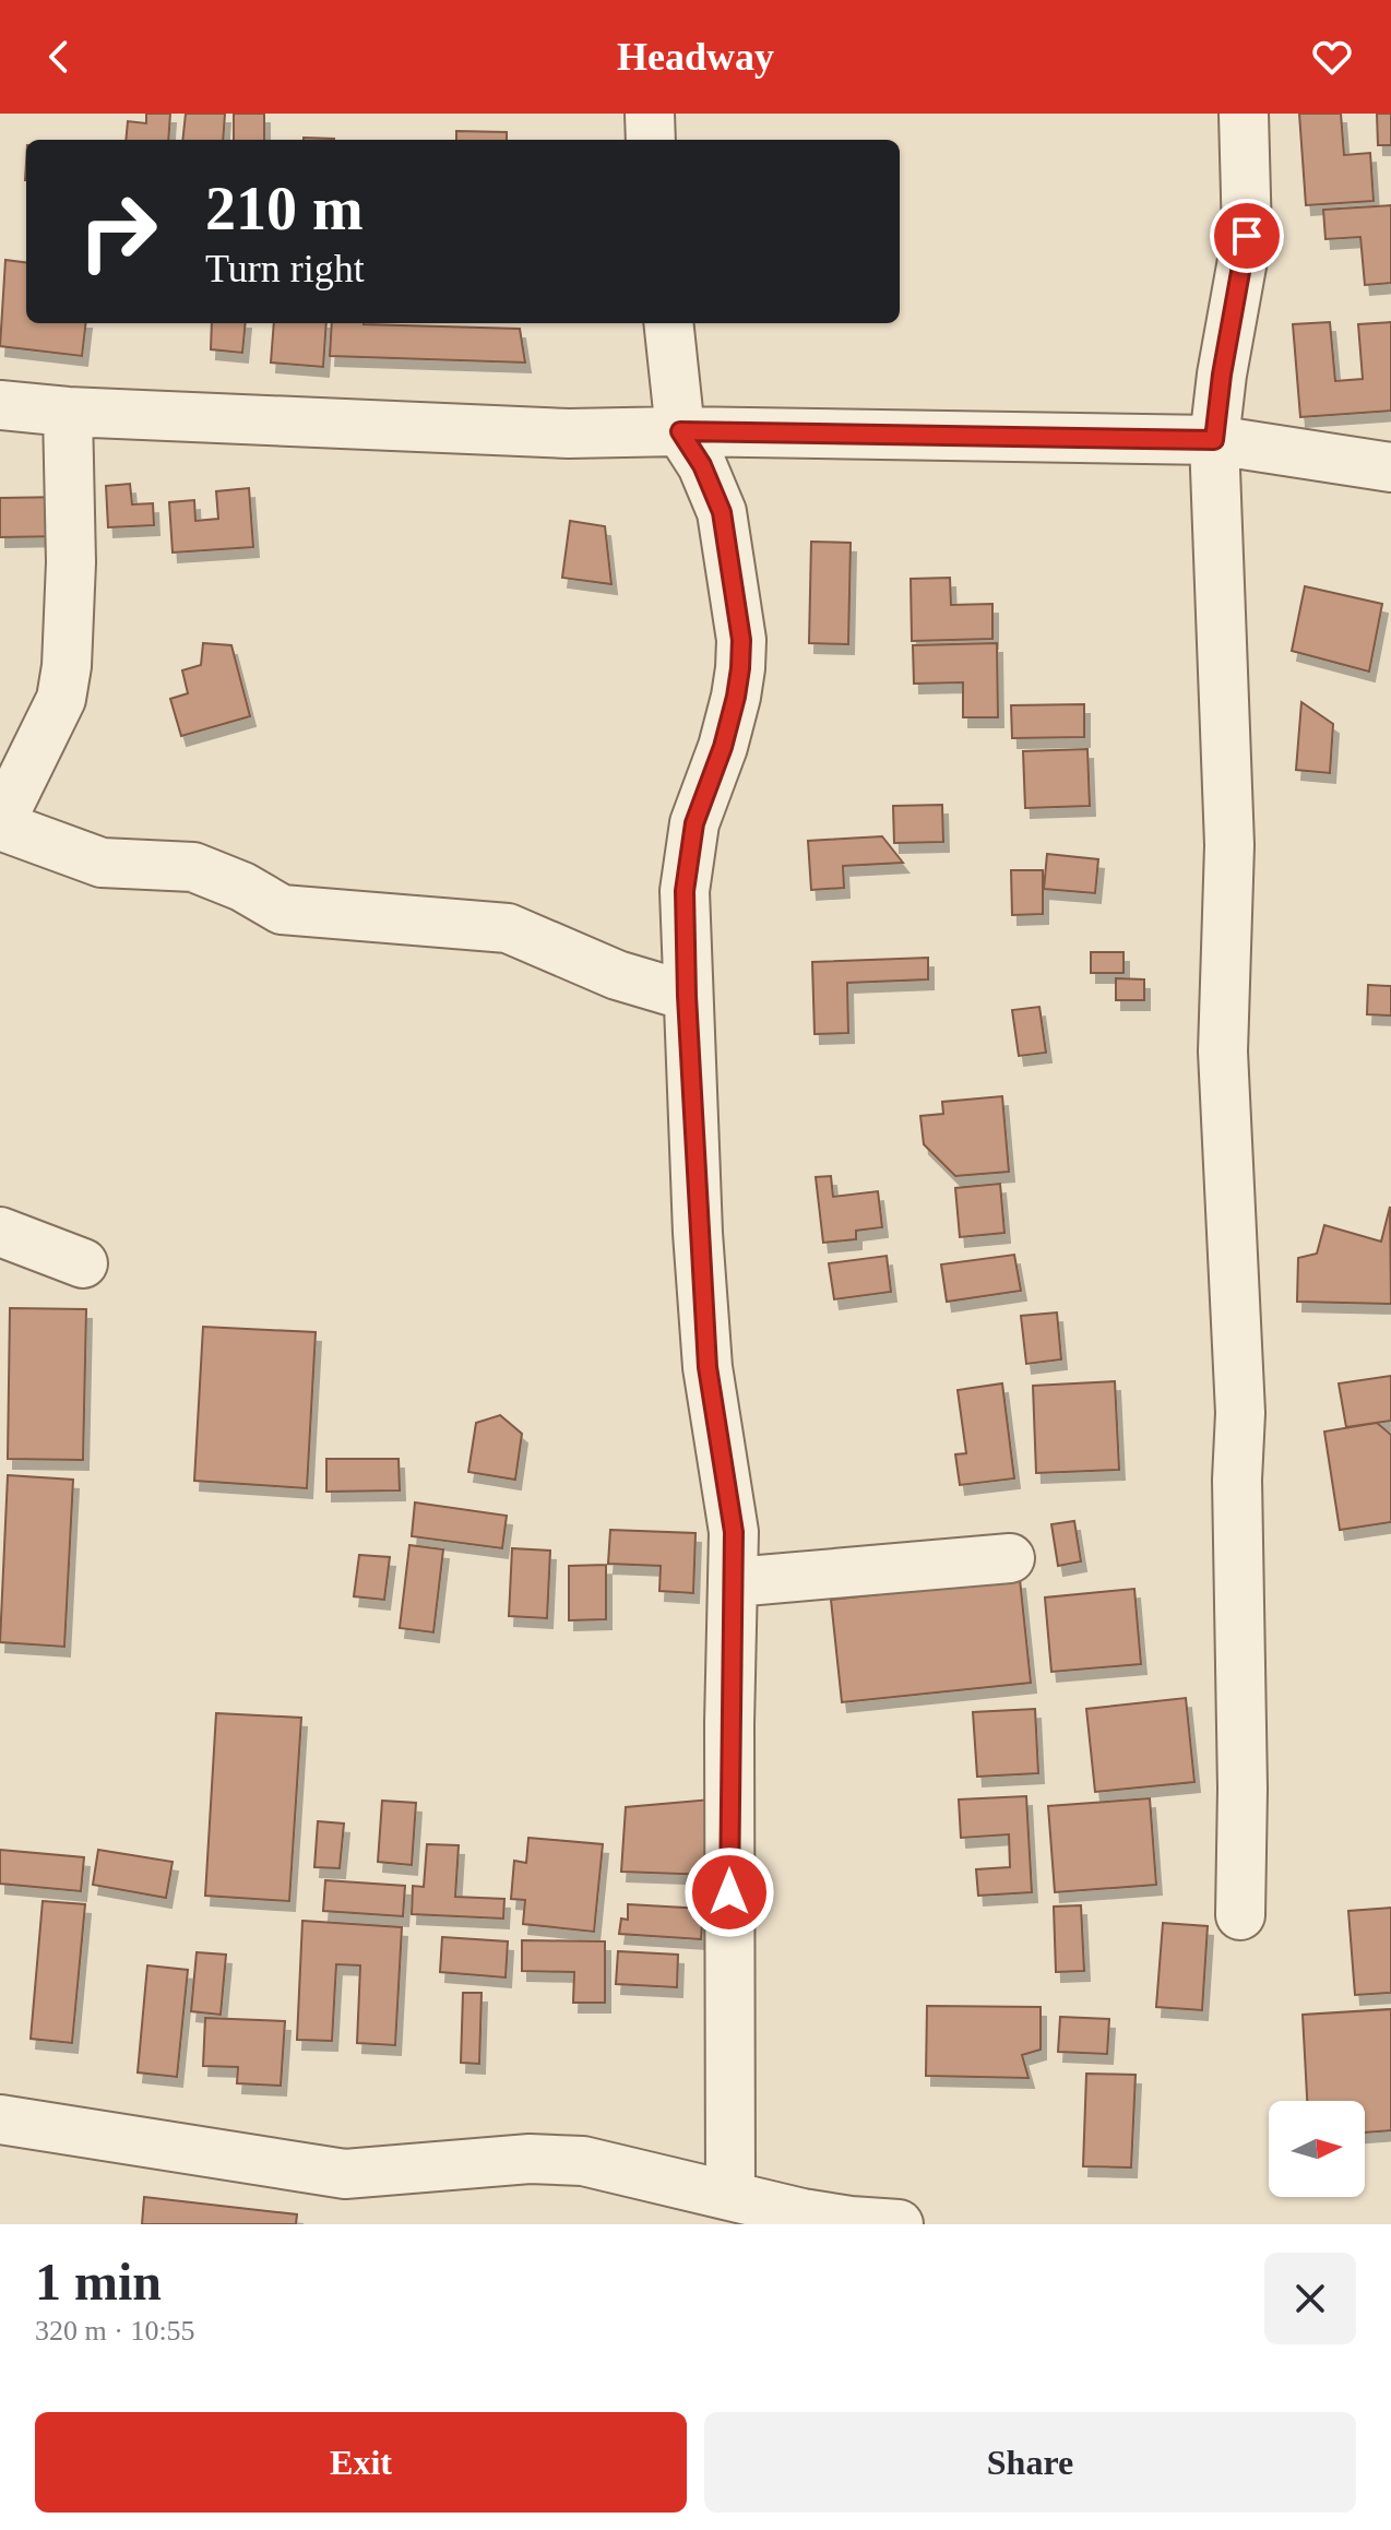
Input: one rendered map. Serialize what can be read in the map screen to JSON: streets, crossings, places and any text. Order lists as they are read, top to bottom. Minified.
{"north":"right","page":{"header":"Headway","turn":["210 m","Turn right"],"heading":["1 min","320 m · 10:55"],"buttons":["Exit","Share"]}}
